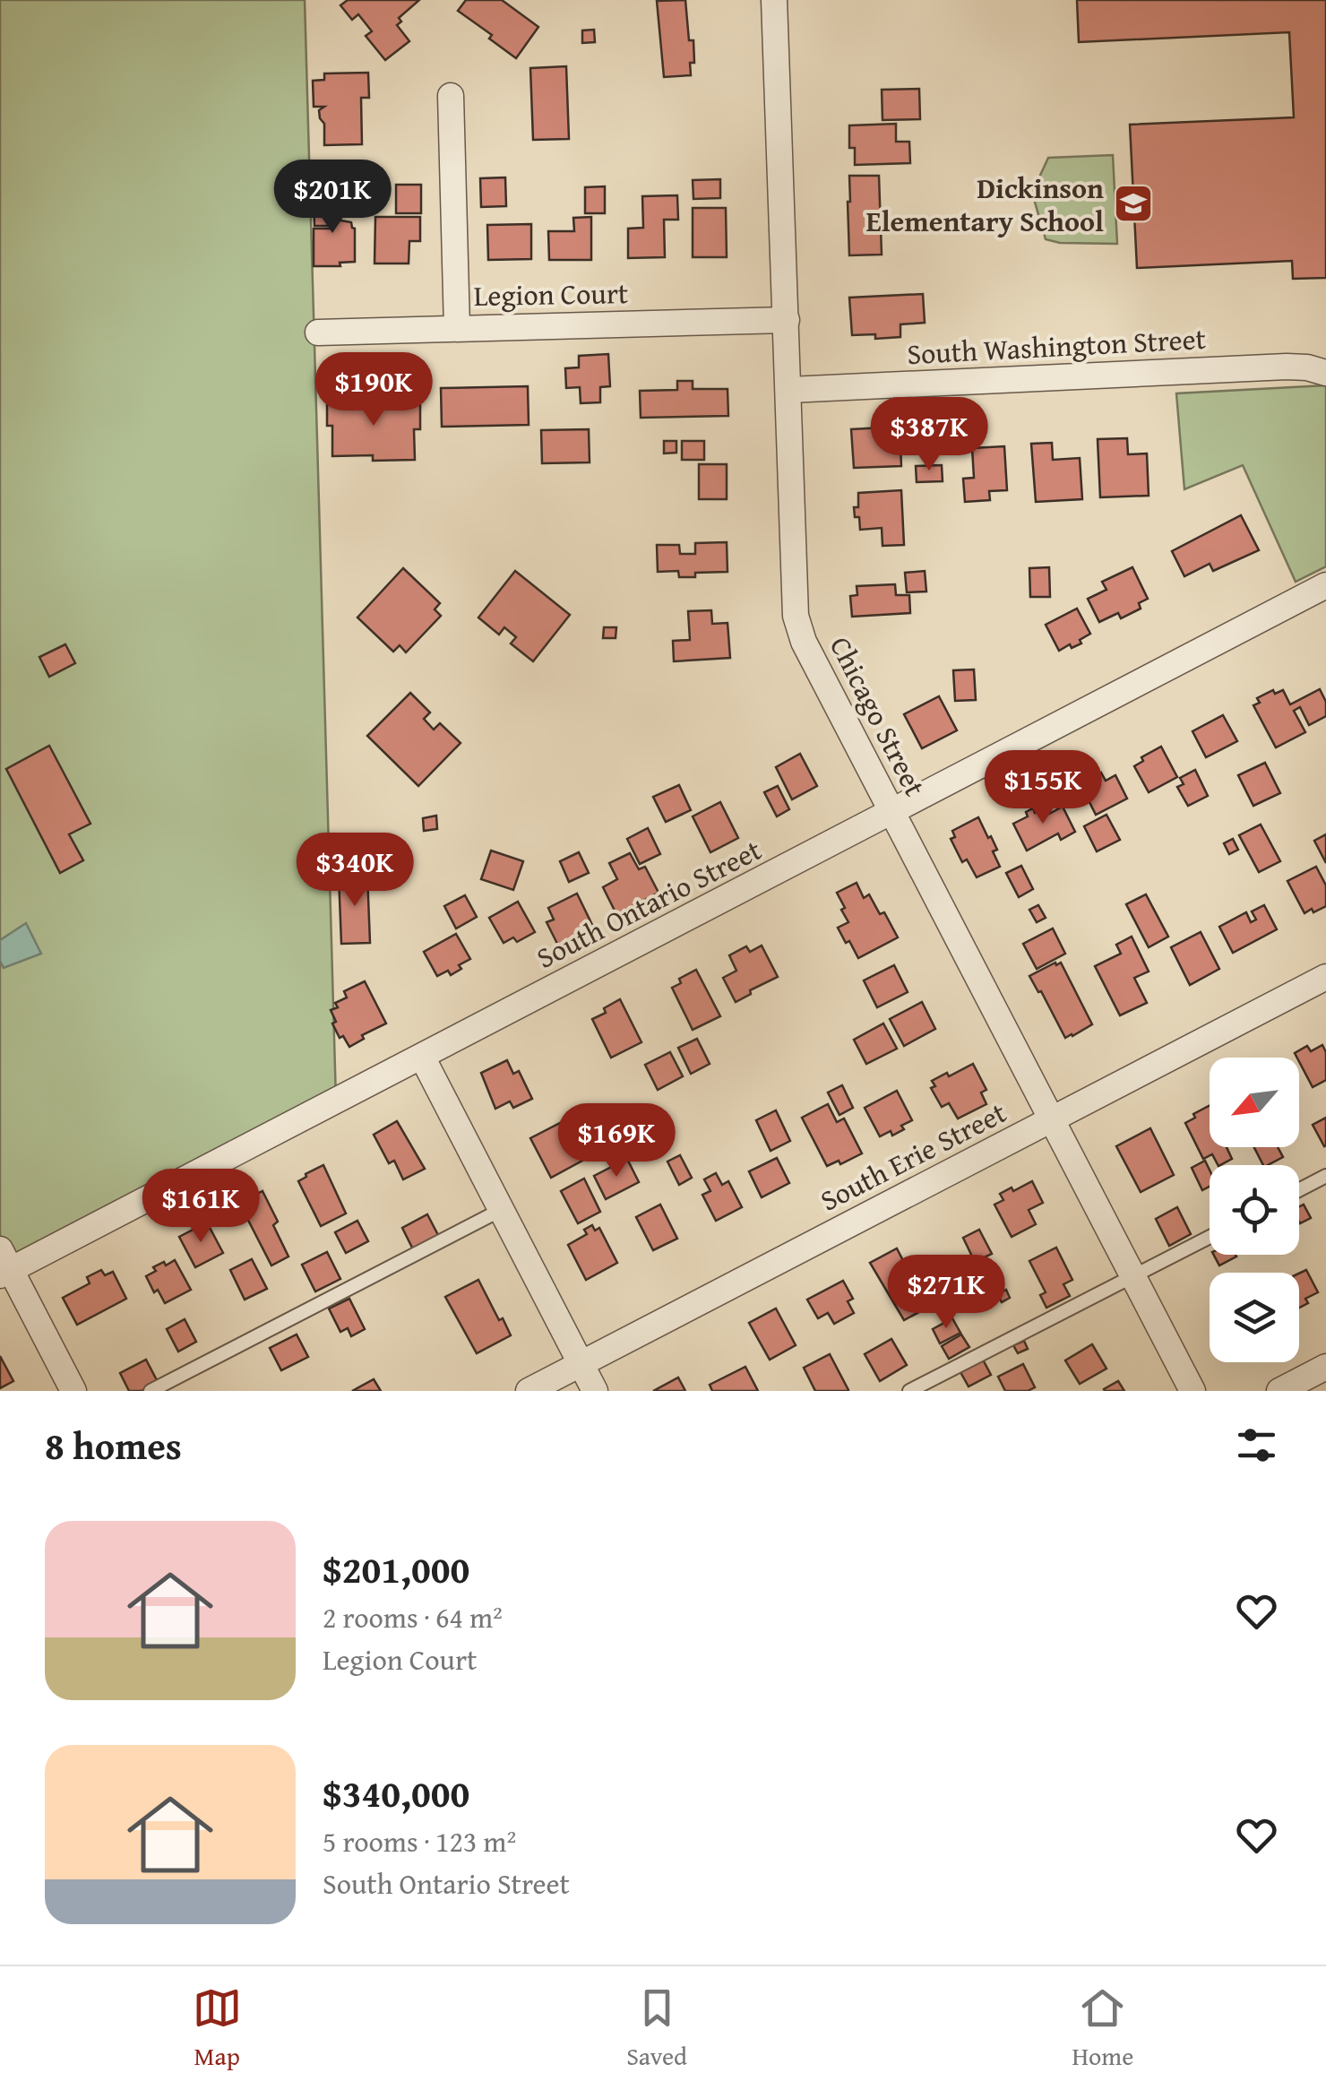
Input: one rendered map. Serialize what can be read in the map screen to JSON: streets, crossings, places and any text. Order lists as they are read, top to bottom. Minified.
{"streets":{"street":["Legion Court","South Washington Street","Chicago Street","South Ontario Street","South Erie Street"]},"crossings":[["Legion Court","Chicago Street"],["South Washington Street","Chicago Street"],["Chicago Street","South Ontario Street"],["Chicago Street","South Erie Street"]],"places":{"school or university":["Dickinson Elementary School"]},"north":"bottom left","page":{"price":["$201K","$190K","$387K","$155K","$340K","$169K","$161K","$271K"],"heading":"8 homes","list":[{"name":"$201,000","note":"2 rooms · 64 m² · Legion Court"},{"name":"$340,000","note":"5 rooms · 123 m² · South Ontario Street"}],"tabs":["Map","Saved","Home"]}}
